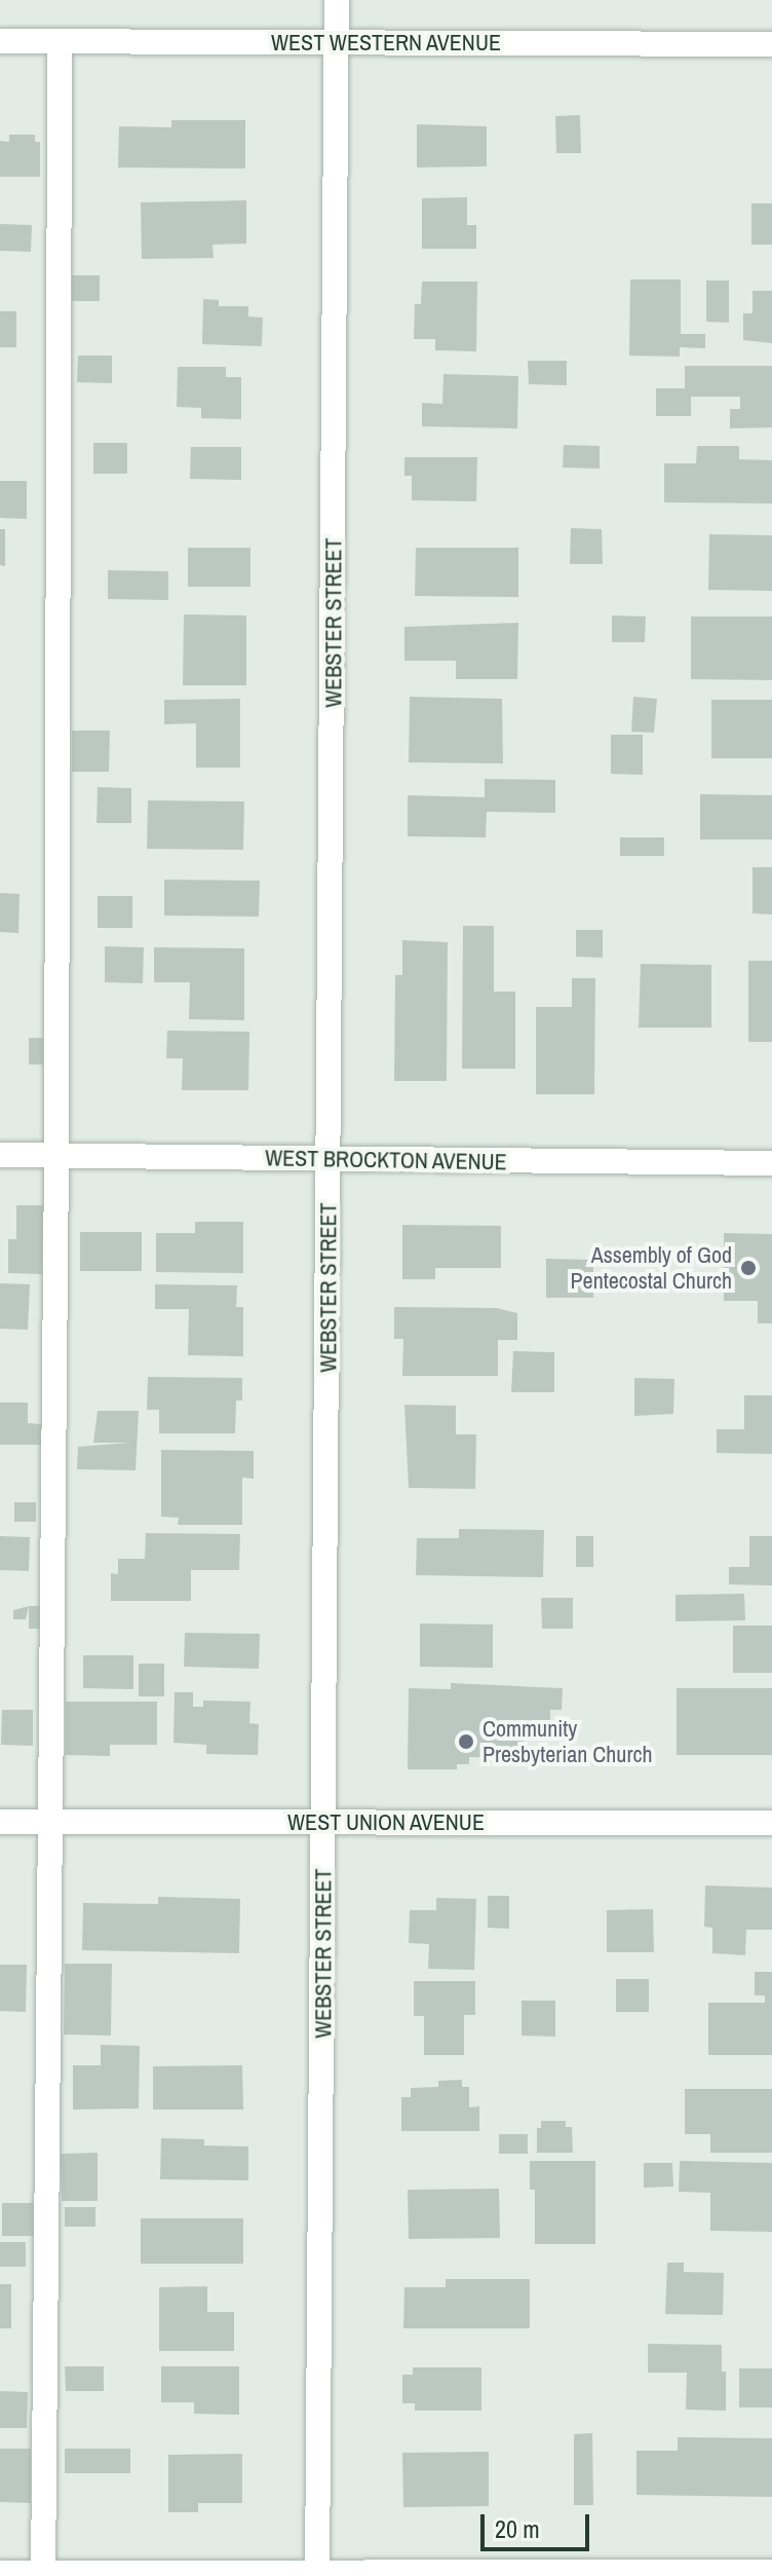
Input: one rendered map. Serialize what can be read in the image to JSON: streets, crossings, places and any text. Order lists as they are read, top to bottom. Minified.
{"streets":{"street":["WEST WESTERN AVENUE","WEBSTER STREET","WEST BROCKTON AVENUE","WEST UNION AVENUE"]},"crossings":[["WEST WESTERN AVENUE","WEBSTER STREET"],["WEBSTER STREET","WEST BROCKTON AVENUE"],["WEBSTER STREET","WEST UNION AVENUE"]],"places":["Assembly of God Pentecostal Church","Community Presbyterian Church"],"scale_bar":"20 m"}
